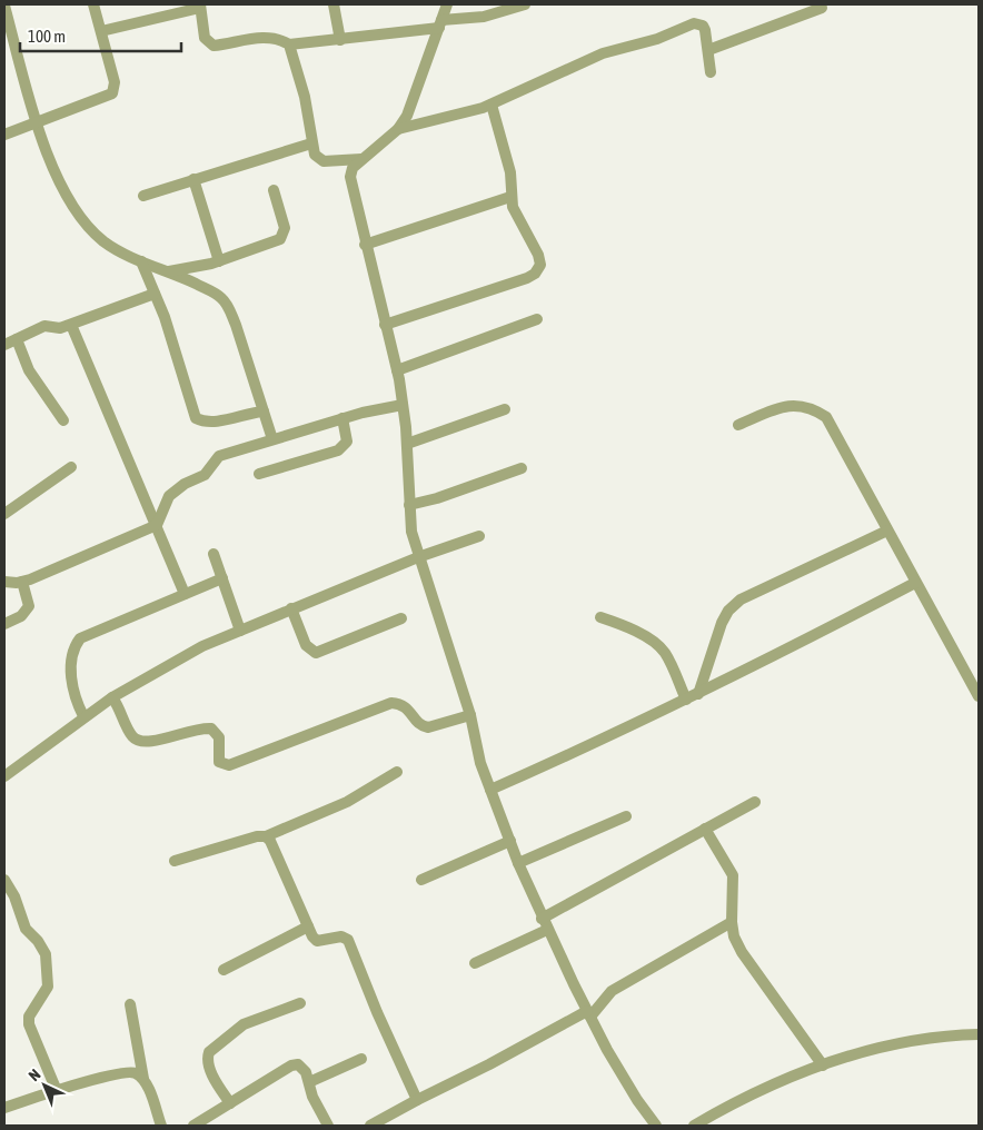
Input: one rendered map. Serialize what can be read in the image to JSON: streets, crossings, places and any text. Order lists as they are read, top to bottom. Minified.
{"scale_bar":"100 m","north":"top left"}
